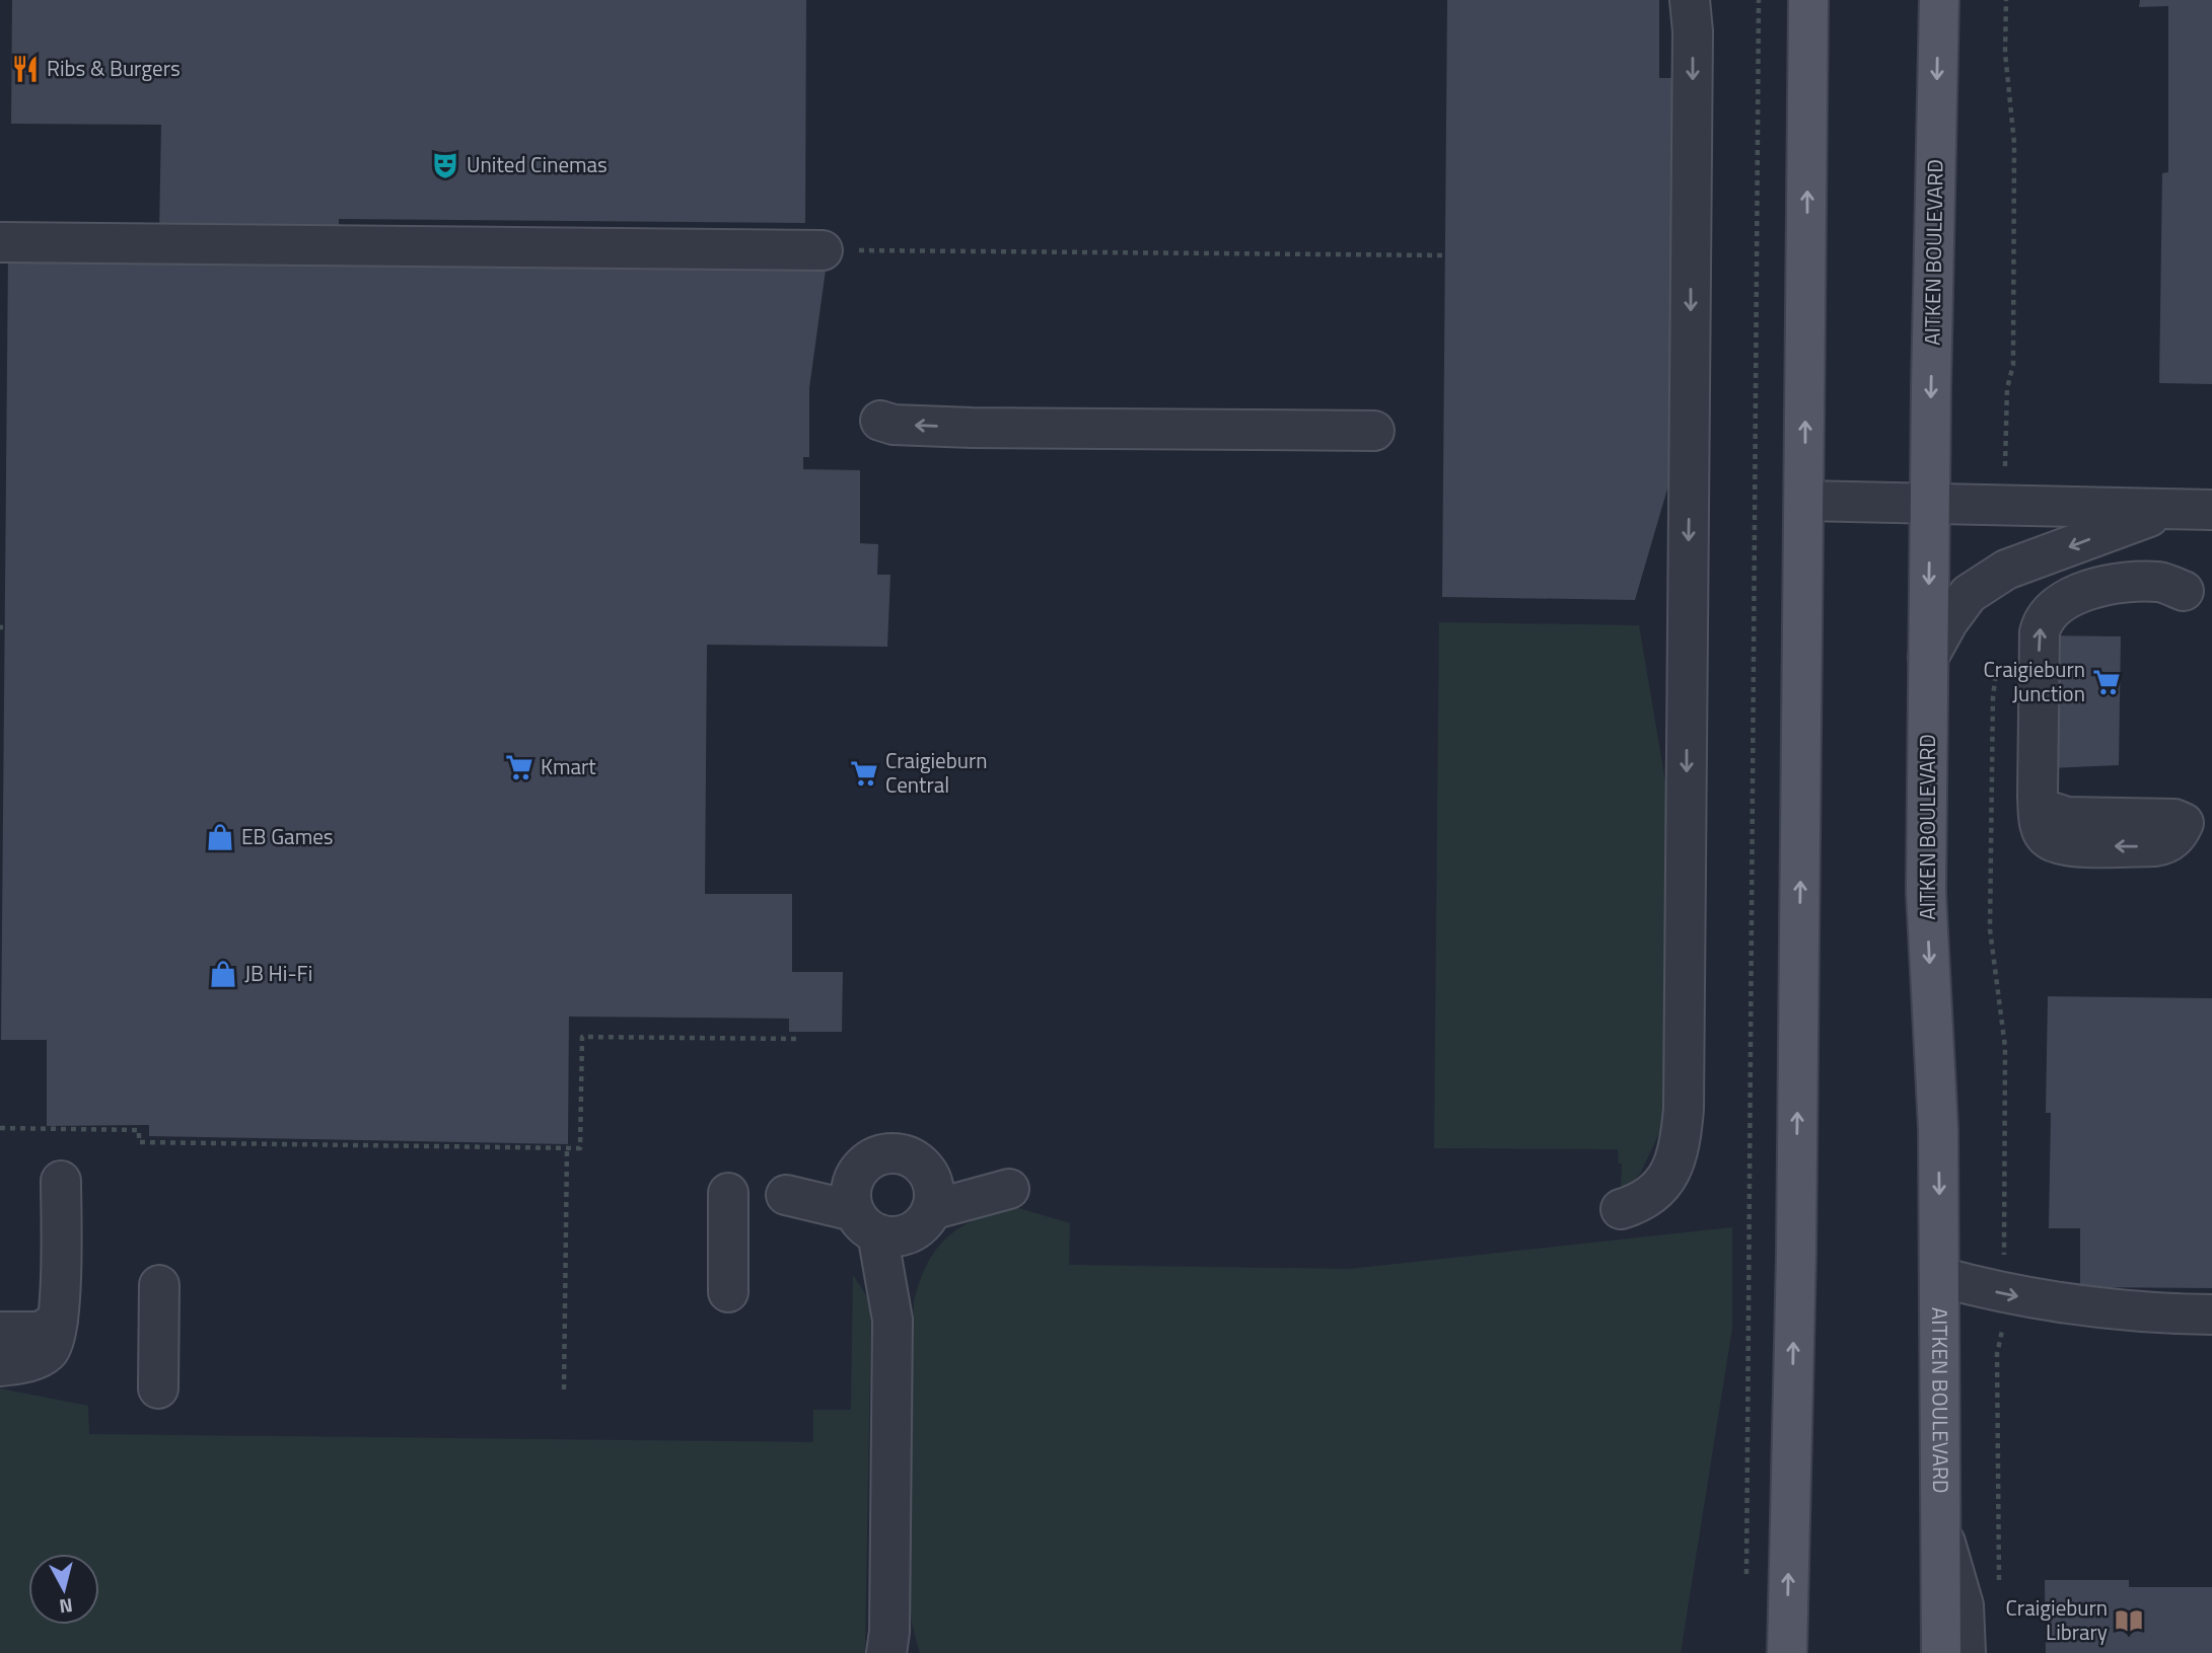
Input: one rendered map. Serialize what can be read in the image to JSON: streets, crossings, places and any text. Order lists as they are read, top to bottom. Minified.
{"streets":{"main road":["AITKEN BOULEVARD"]},"places":{"restaurant":["Ribs & Burgers"],"theatre":["United Cinemas"],"supermarket":["Craigieburn Junction","Kmart","Craigieburn Central"],"shop":["EB Games","JB Hi-Fi"],"library":["Craigieburn Library"]},"north":"bottom"}
